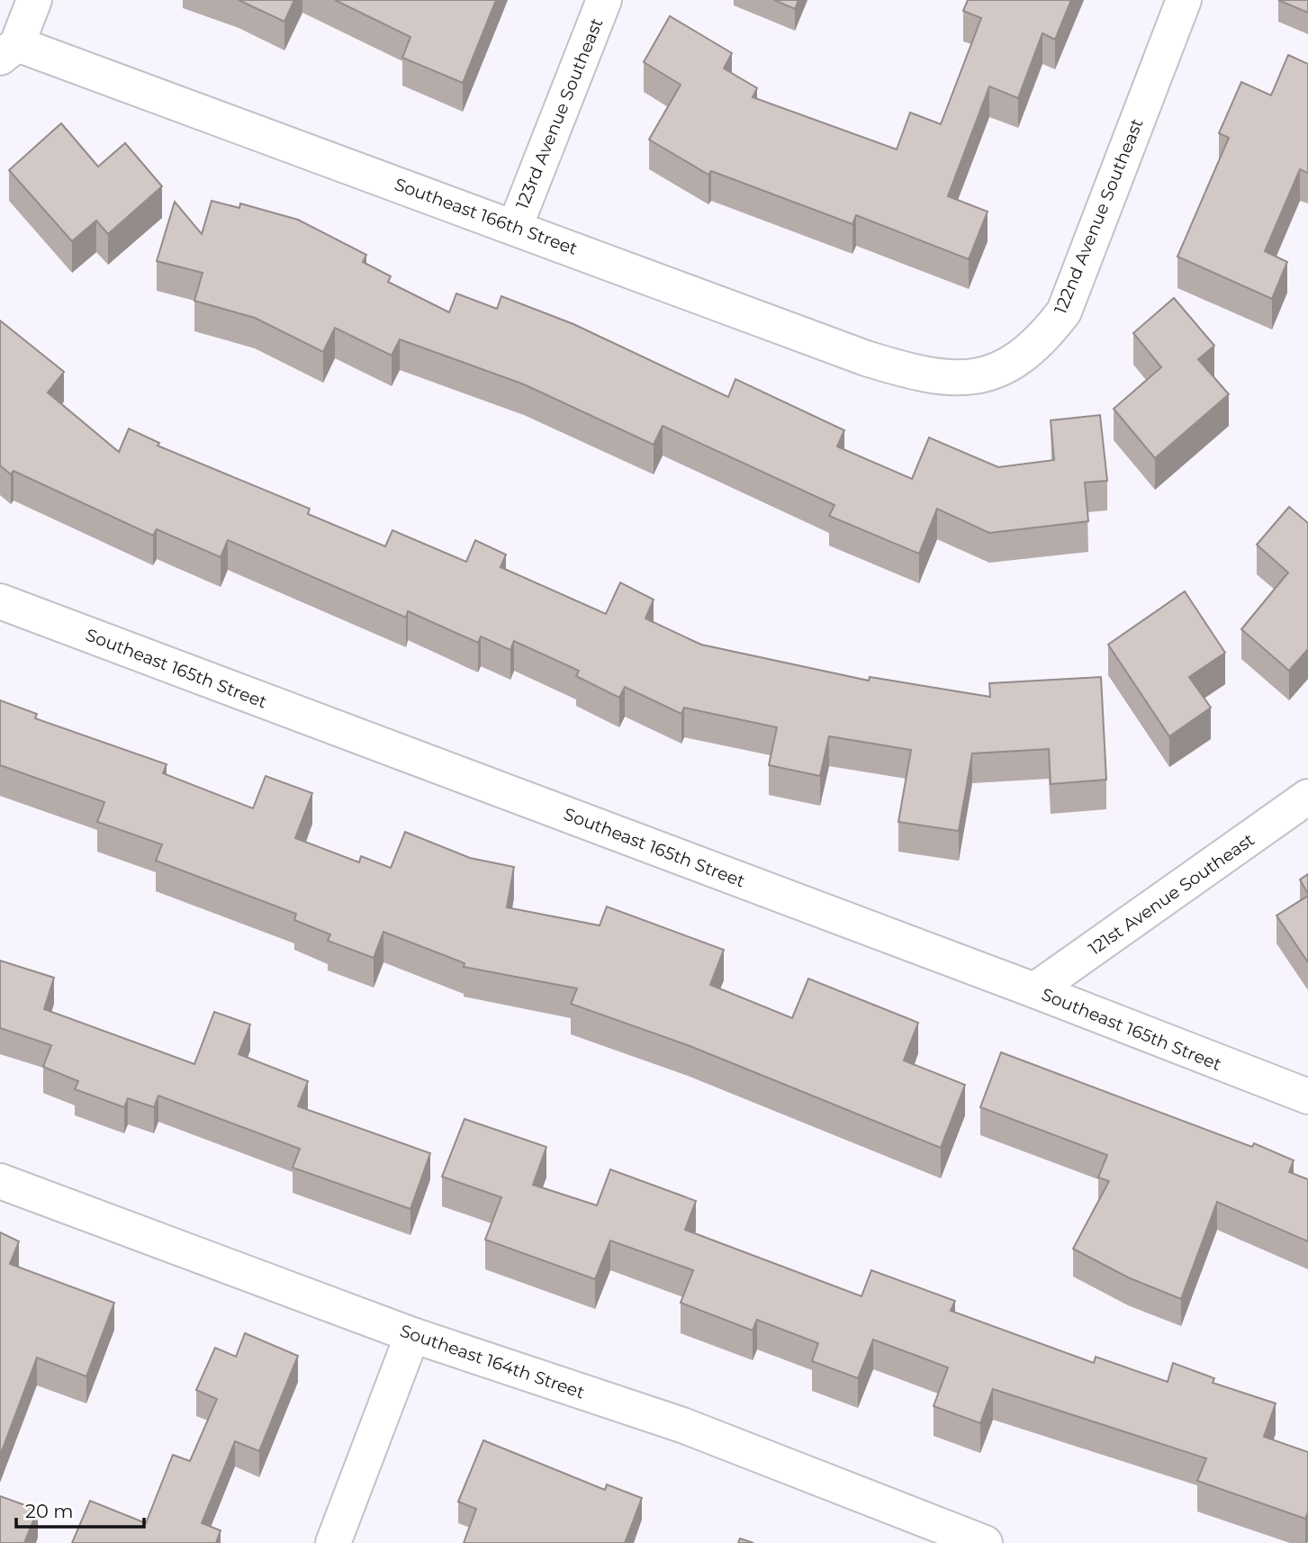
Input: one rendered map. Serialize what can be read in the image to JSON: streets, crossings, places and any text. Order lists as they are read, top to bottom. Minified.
{"streets":{"street":["123rd Avenue Southeast","Southeast 166th Street","122nd Avenue Southeast","Southeast 165th Street","121st Avenue Southeast","Southeast 164th Street"]},"crossings":[["123rd Avenue Southeast","Southeast 166th Street"],["Southeast 166th Street","122nd Avenue Southeast"],["Southeast 165th Street","121st Avenue Southeast"]],"scale_bar":"20 m"}
